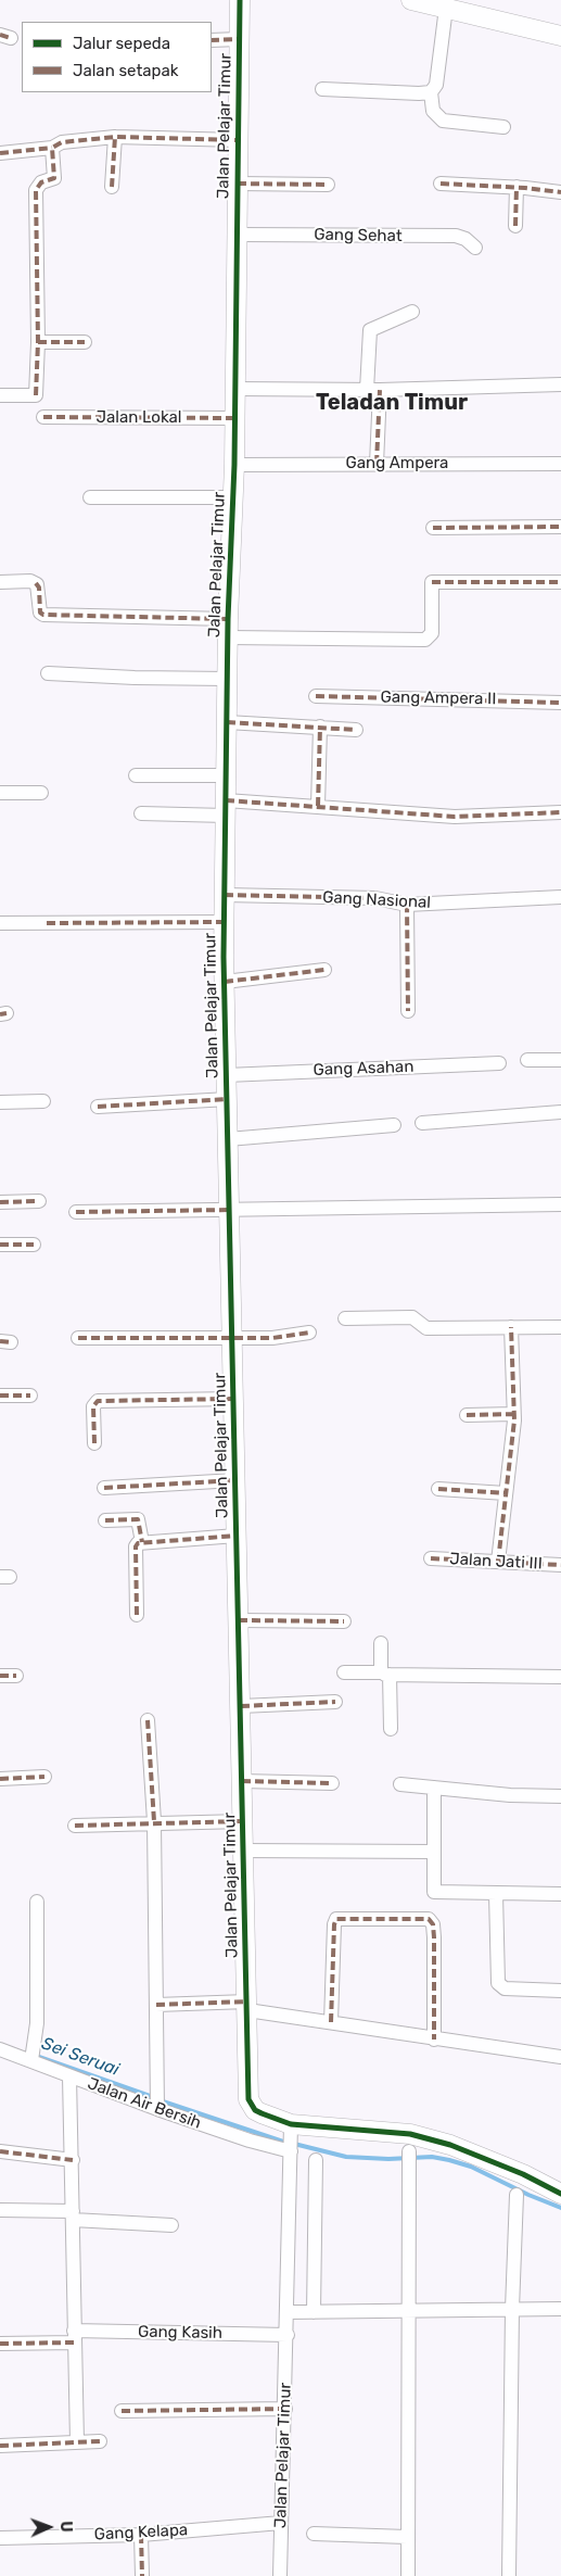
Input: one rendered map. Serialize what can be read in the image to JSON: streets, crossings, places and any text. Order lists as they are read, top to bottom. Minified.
{"streets":{"street":["Jalan Pelajar Timur","Gang Sehat","Jalan Lokal","Gang Ampera","Gang Ampera II","Gang Nasional","Gang Asahan","Jalan Jati III","Jalan Air Bersih","Gang Kasih","Gang Kelapa"]},"crossings":[["Jalan Pelajar Timur","Gang Sehat"],["Jalan Pelajar Timur","Jalan Lokal"],["Jalan Pelajar Timur","Gang Ampera"],["Jalan Pelajar Timur","Gang Nasional"],["Jalan Pelajar Timur","Gang Asahan"],["Jalan Pelajar Timur","Gang Kasih"],["Jalan Pelajar Timur","Gang Kelapa"]],"districts":["Teladan Timur"],"water":["Sei Seruai"],"legend":["Jalur sepeda","Jalan setapak"],"north":"right"}
